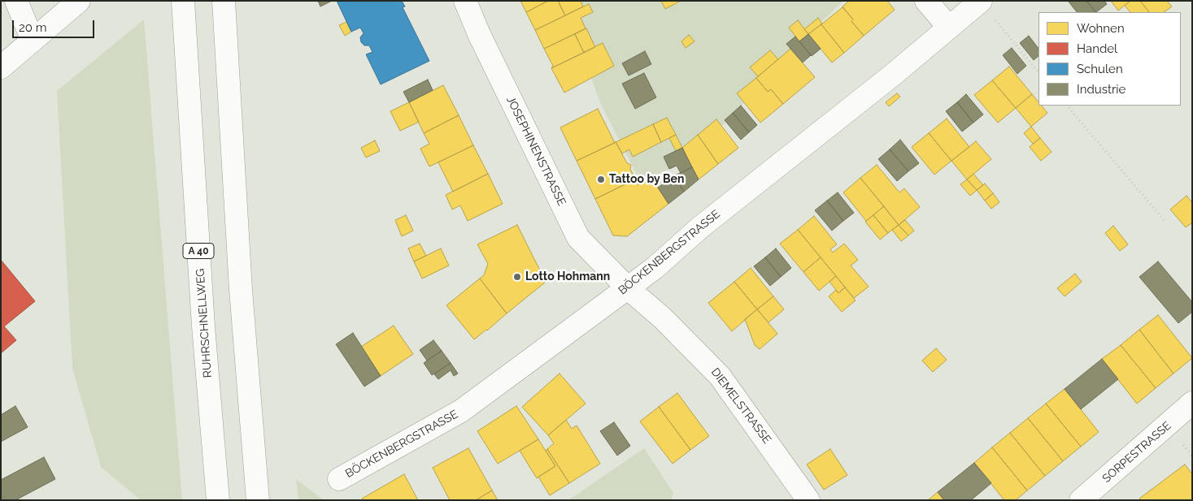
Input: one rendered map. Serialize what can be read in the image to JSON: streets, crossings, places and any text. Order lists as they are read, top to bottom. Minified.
{"streets":{"main road":["JOSEPHINENSTRASSE","A 40","BÖCKENBERGSTRASSE","RUHRSCHNELLWEG","DIEMELSTRASSE","SORPESTRASSE"]},"crossings":[["JOSEPHINENSTRASSE","BÖCKENBERGSTRASSE"],["JOSEPHINENSTRASSE","DIEMELSTRASSE"],["BÖCKENBERGSTRASSE","DIEMELSTRASSE"]],"places":["Tattoo by Ben","Lotto Hohmann"],"legend":["Wohnen","Handel","Schulen","Industrie"],"scale_bar":"20 m"}
